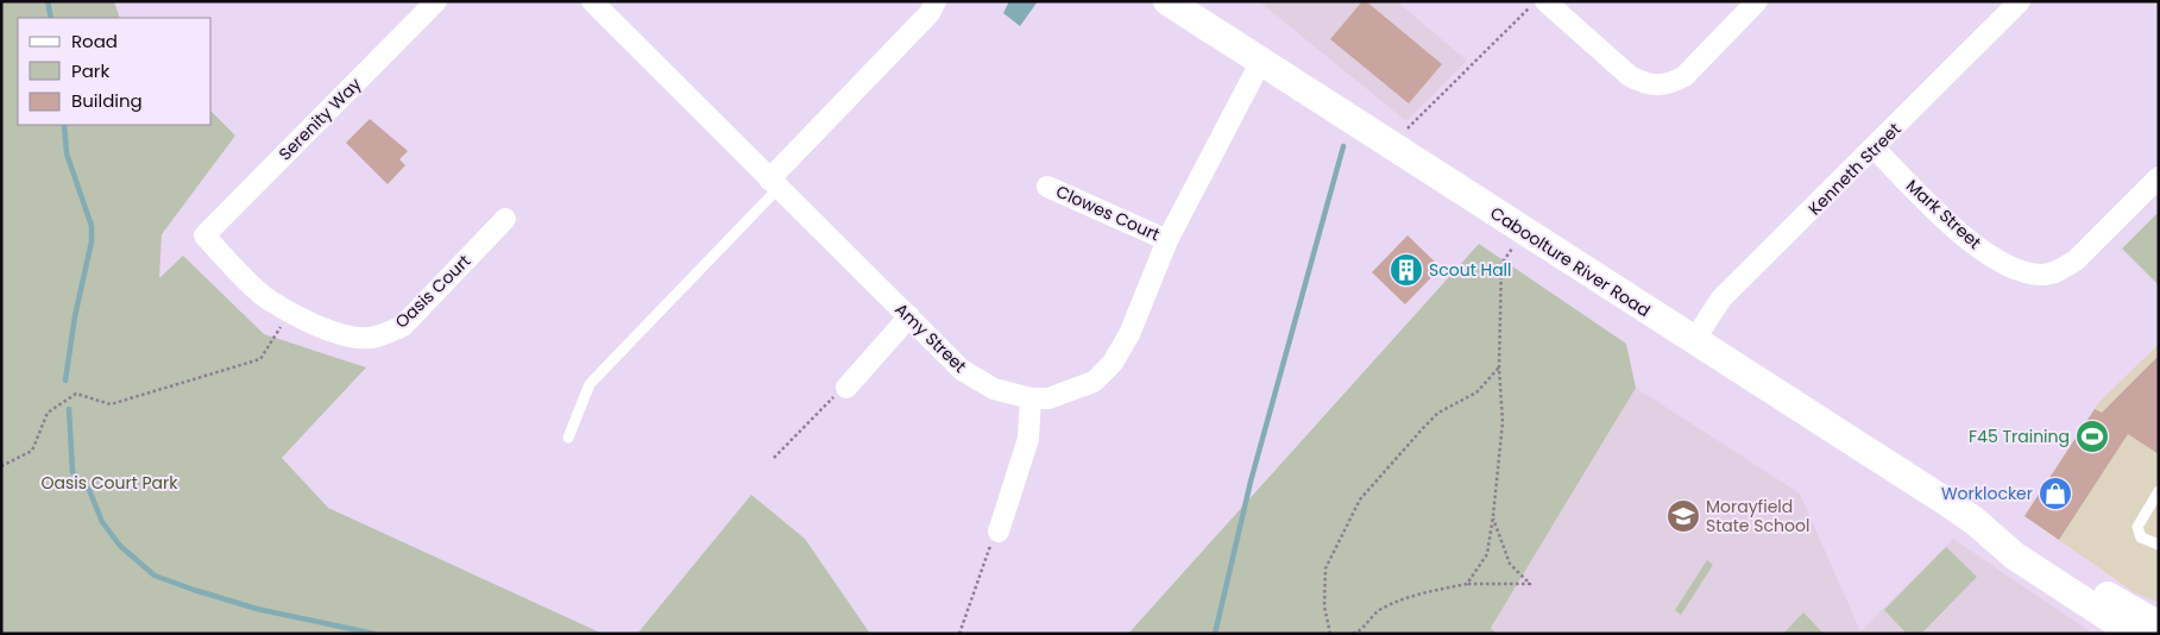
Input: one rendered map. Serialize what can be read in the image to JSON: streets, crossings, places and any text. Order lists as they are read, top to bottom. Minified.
{"streets":{"main road":["Caboolture River Road"],"street":["Serenity Way","Kenneth Street","Clowes Court","Mark Street","Oasis Court","Amy Street"]},"crossings":[["Serenity Way","Oasis Court"],["Kenneth Street","Mark Street"],["Kenneth Street","Caboolture River Road"],["Clowes Court","Amy Street"],["Caboolture River Road","Amy Street"]],"parks":["Oasis Court Park"],"places":{"building":["Scout Hall"],"sports":["F45 Training"],"shop":["Worklocker"],"school or university":["Morayfield State School"]},"legend":["Road","Park","Building"]}
